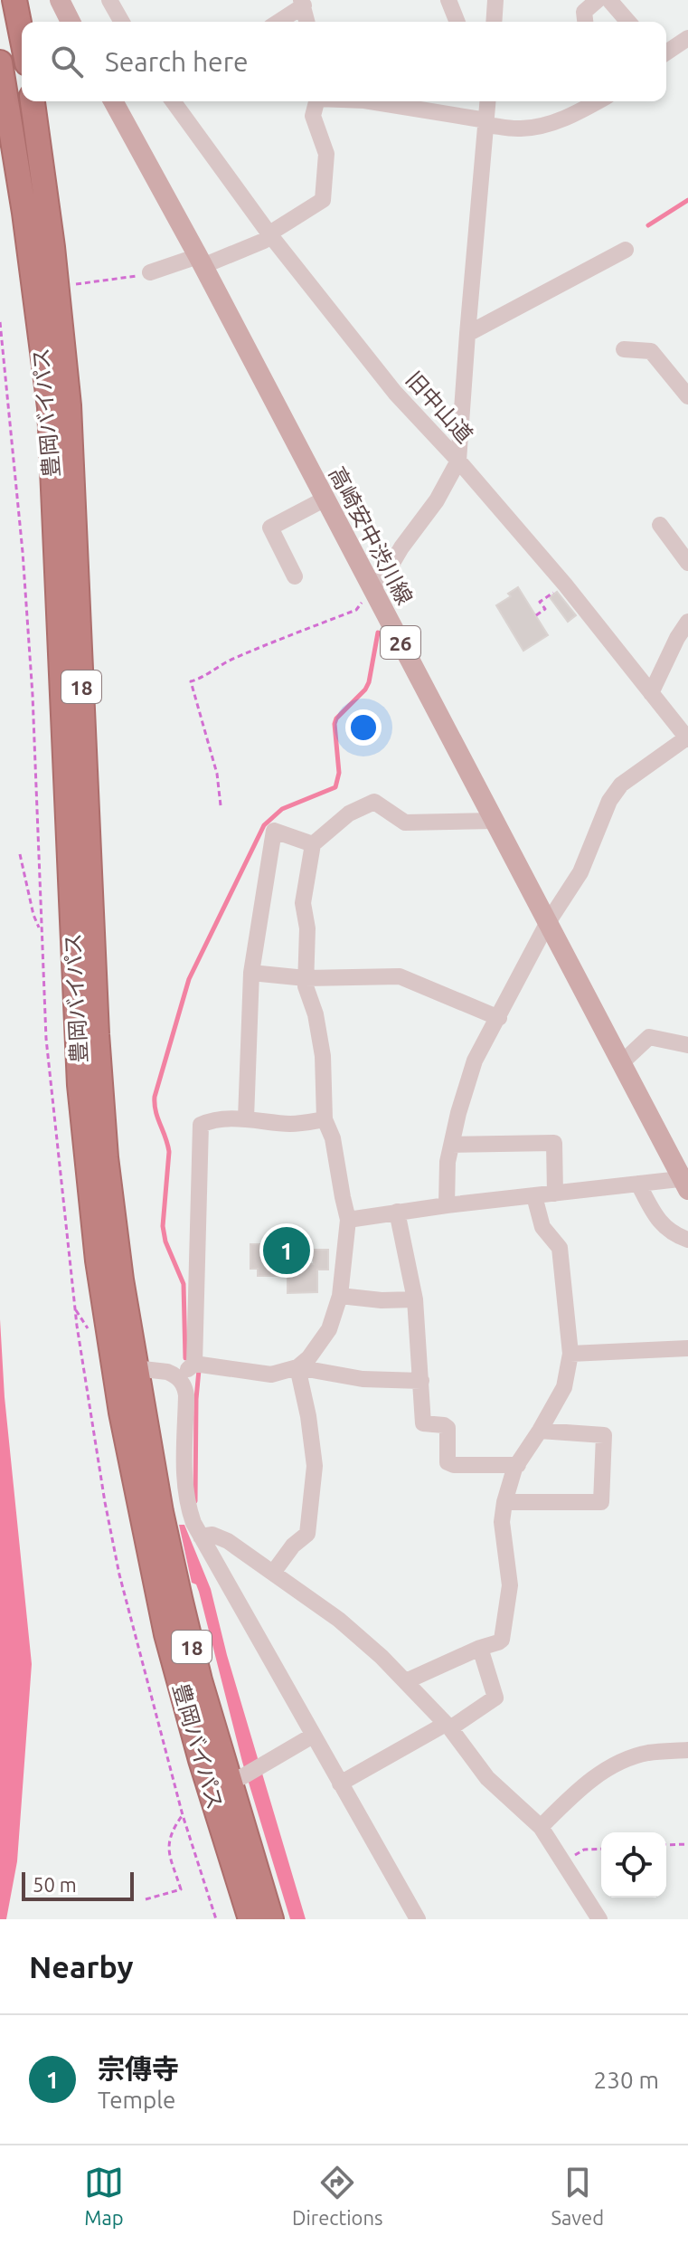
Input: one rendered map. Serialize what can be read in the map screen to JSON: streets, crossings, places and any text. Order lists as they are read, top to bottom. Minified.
{"streets":{"highway":["豊岡バイパス","18"],"main road":["高崎安中渋川線","26"],"street":["旧中山道"]},"scale_bar":"50 m","page":{"search":"Search here","pins":"1","scale":"50 m","heading":"Nearby","list":[{"mark":"1","name":"宗傳寺","note":"Temple","value":"230 m"}],"nav":["Map","Directions","Saved"]}}
